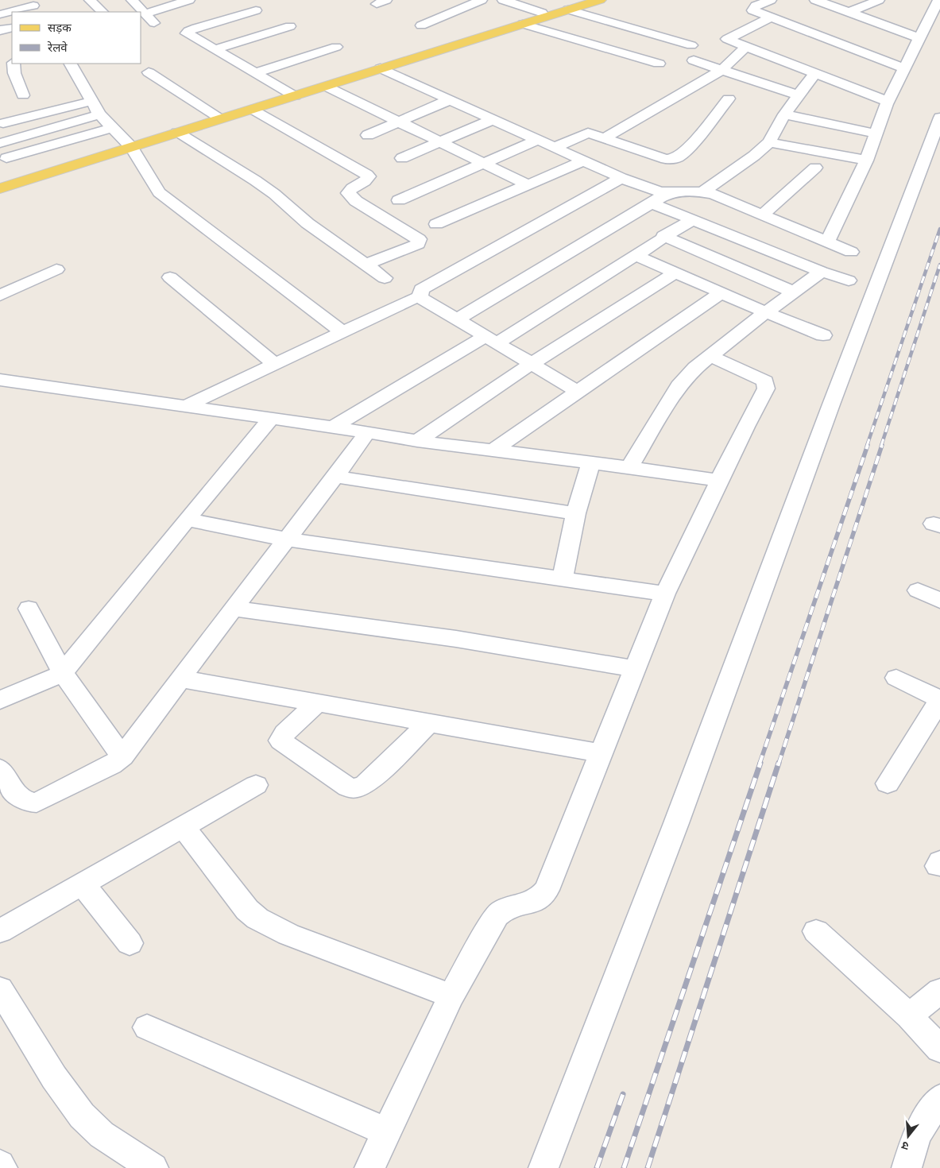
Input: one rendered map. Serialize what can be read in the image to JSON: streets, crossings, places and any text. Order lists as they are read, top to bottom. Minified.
{"legend":["सड़क","रेलवे"],"north":"bottom"}
